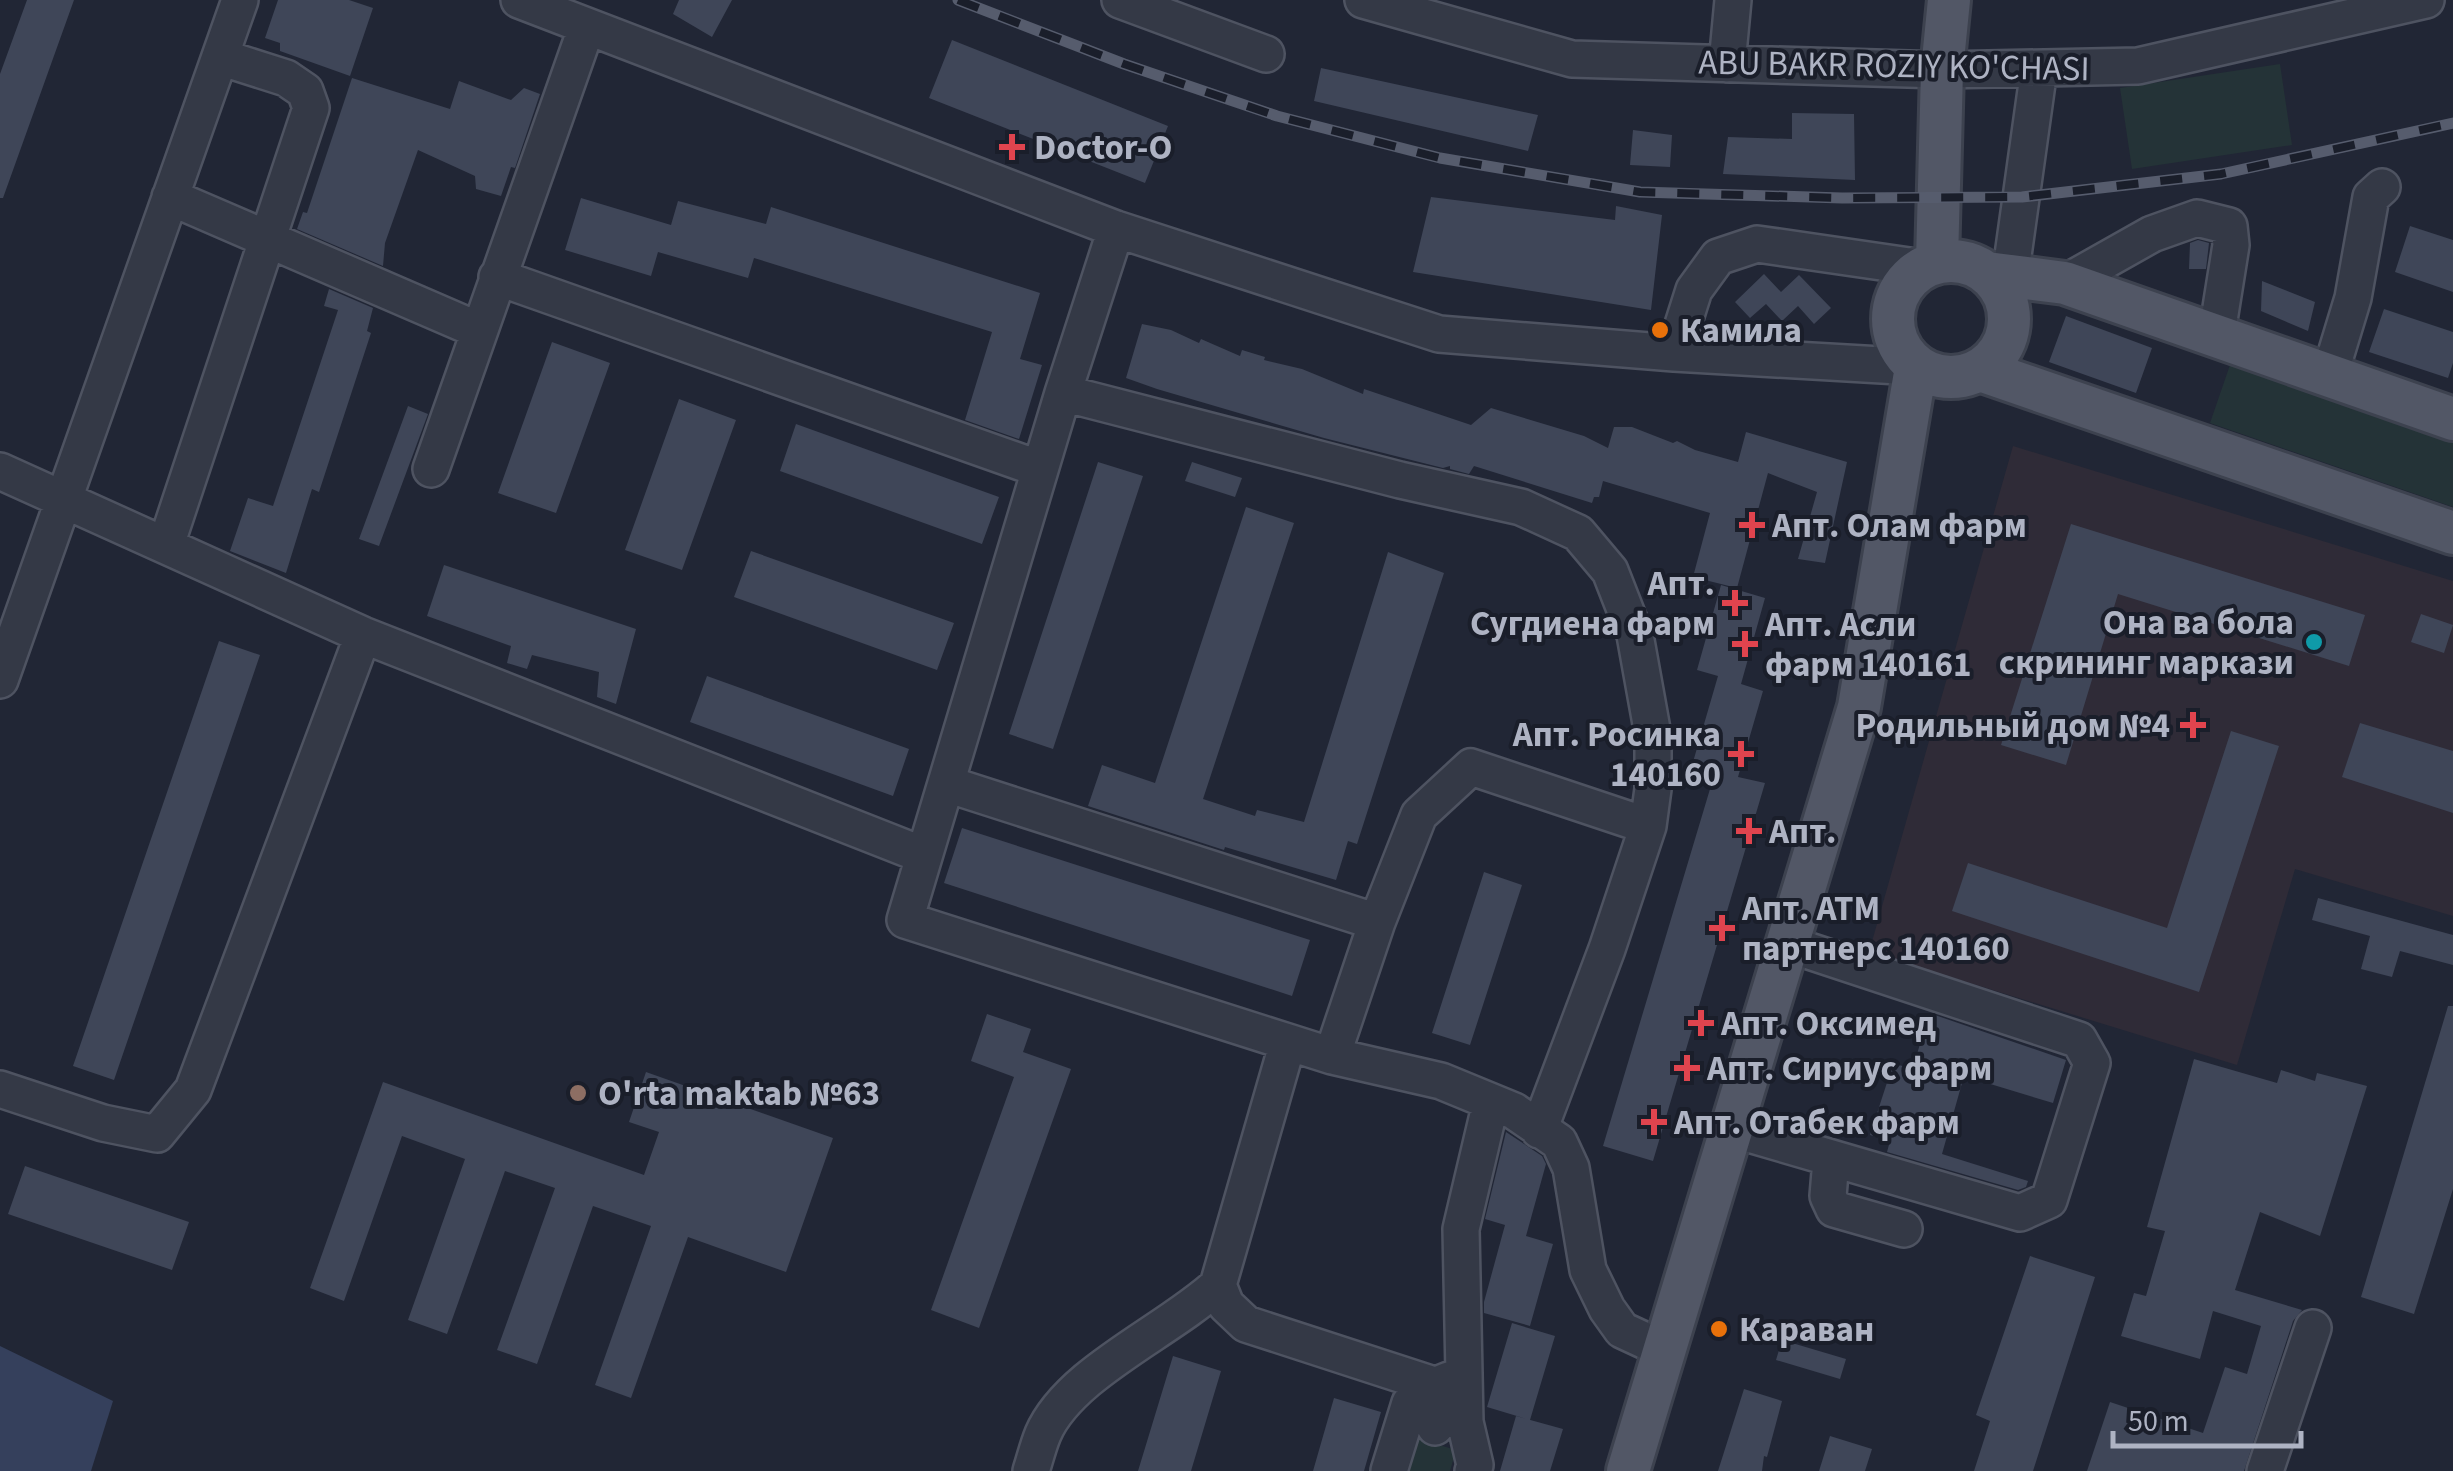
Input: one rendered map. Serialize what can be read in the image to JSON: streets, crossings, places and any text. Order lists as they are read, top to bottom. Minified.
{"streets":{"street":["ABU BAKR ROZIY KO'CHASI"]},"places":{"health":["Doctor-O","Апт. Олам фарм","Апт. Сугдиена фарм","Апт. Асли фарм 140161","Родильный дом №4","Апт. Росинка 140160","Апт.","Апт. АТМ партнерс 140160","Апт. Оксимед","Апт. Сириус фарм","Апт. Отабек фарм"],"other":["Камила","Она ва бола скрининг маркази","O'rta maktab №63","Караван"]},"scale_bar":"50 m"}
